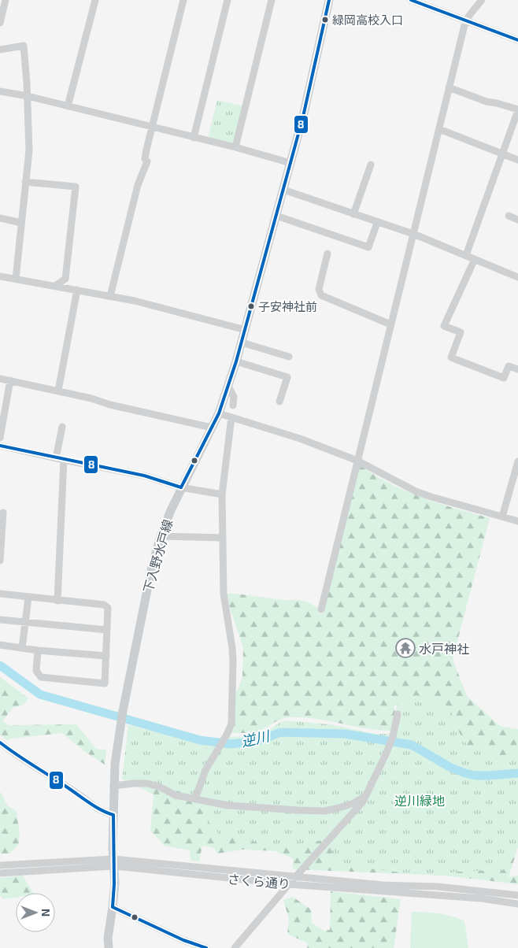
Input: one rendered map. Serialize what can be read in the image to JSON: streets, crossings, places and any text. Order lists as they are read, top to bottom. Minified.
{"streets":{"main road":["下入野水戸線"],"street":["さくら通り"]},"water":["逆川"],"parks":["逆川緑地"],"places":{"other":["緑岡高校入口","子安神社前"],"temple":["水戸神社"]},"lines":["transit line 8"],"north":"right"}
